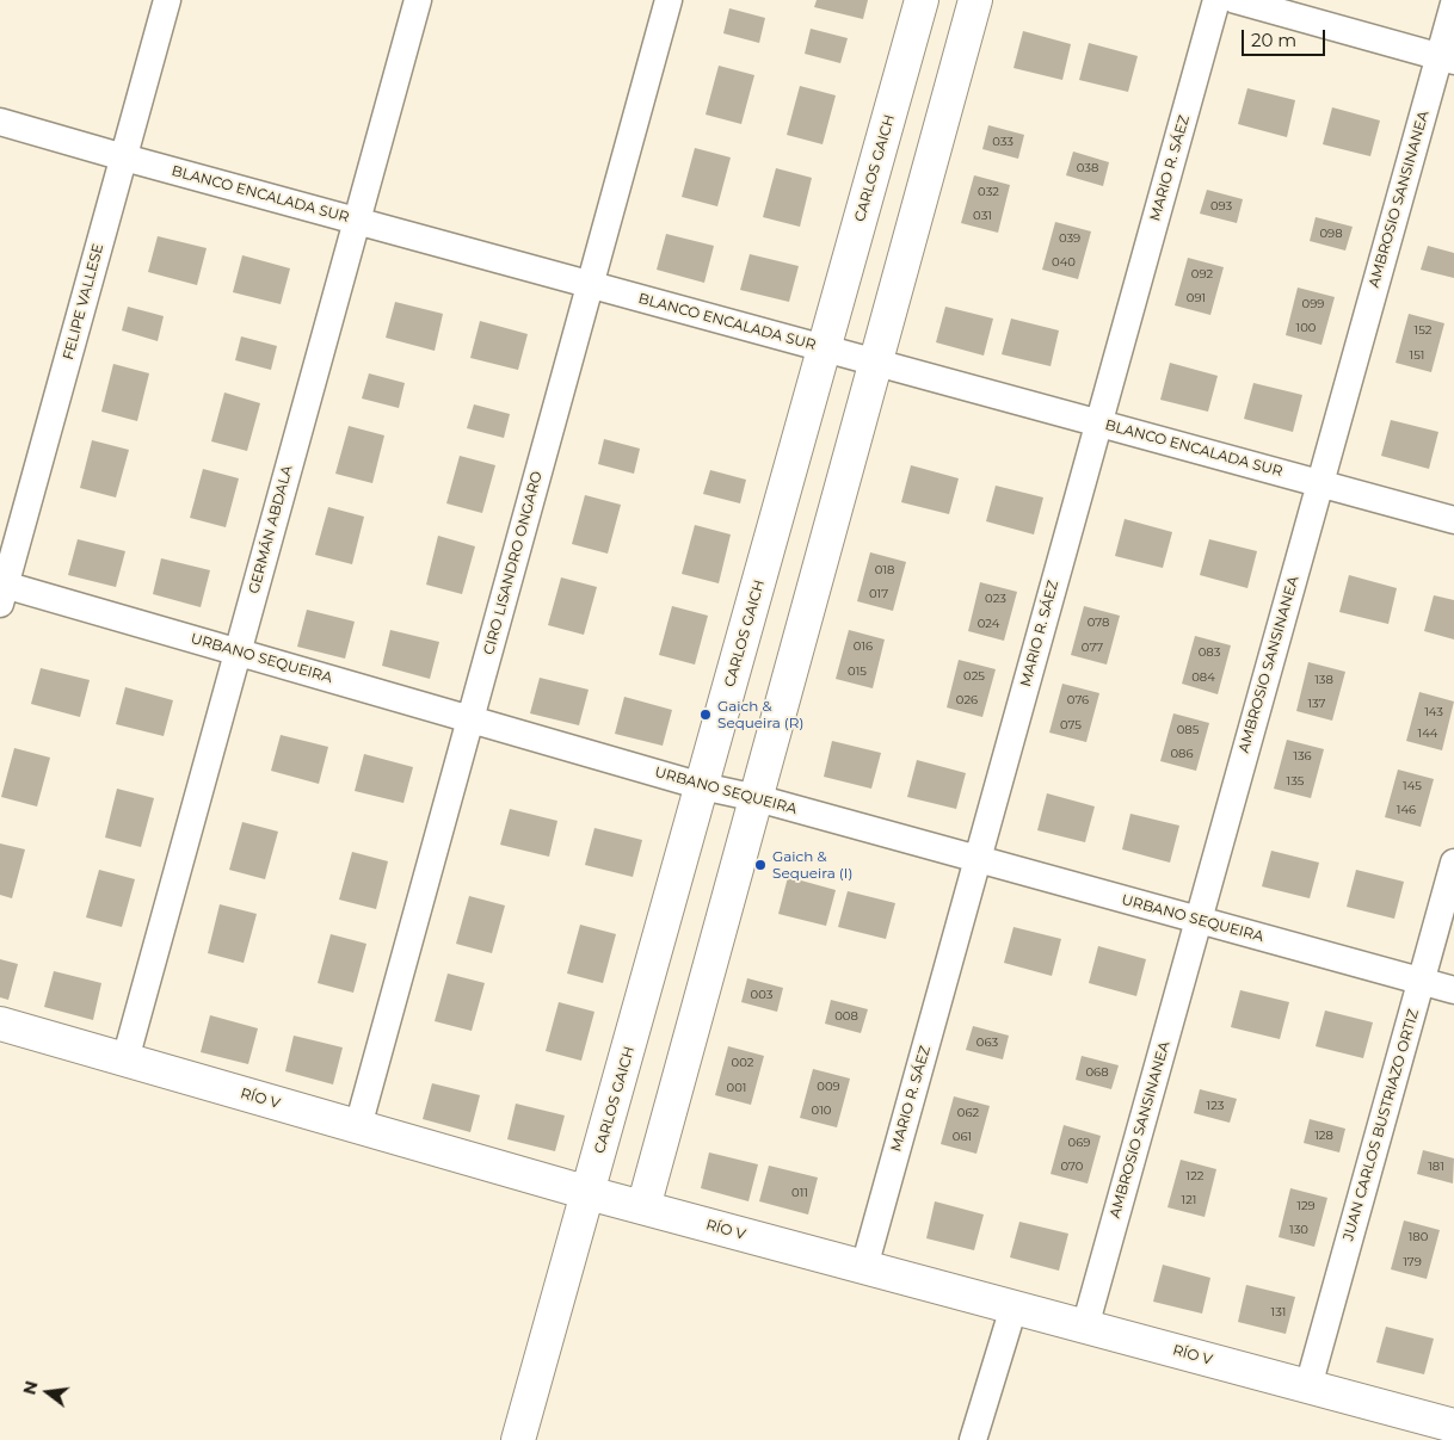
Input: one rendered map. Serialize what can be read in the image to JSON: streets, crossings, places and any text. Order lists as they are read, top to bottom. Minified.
{"streets":{"street":["CARLOS GAICH","MARIO R. SÁEZ","BLANCO ENCALADA SUR","AMBROSIO SANSINANEA","FELIPE VALLESE","GERMÁN ABDALA","CIRO LISANDRO ONGARO","URBANO SEQUEIRA","RÍO V","JUAN CARLOS BUSTRIAZO ORTIZ"]},"crossings":[["CARLOS GAICH","BLANCO ENCALADA SUR"],["CARLOS GAICH","URBANO SEQUEIRA"],["CARLOS GAICH","RÍO V"],["MARIO R. SÁEZ","BLANCO ENCALADA SUR"],["MARIO R. SÁEZ","URBANO SEQUEIRA"],["MARIO R. SÁEZ","RÍO V"],["BLANCO ENCALADA SUR","AMBROSIO SANSINANEA"],["BLANCO ENCALADA SUR","FELIPE VALLESE"],["BLANCO ENCALADA SUR","GERMÁN ABDALA"],["BLANCO ENCALADA SUR","CIRO LISANDRO ONGARO"],["AMBROSIO SANSINANEA","URBANO SEQUEIRA"],["AMBROSIO SANSINANEA","RÍO V"],["FELIPE VALLESE","URBANO SEQUEIRA"],["GERMÁN ABDALA","URBANO SEQUEIRA"],["GERMÁN ABDALA","RÍO V"],["CIRO LISANDRO ONGARO","URBANO SEQUEIRA"],["CIRO LISANDRO ONGARO","RÍO V"],["URBANO SEQUEIRA","JUAN CARLOS BUSTRIAZO ORTIZ"],["RÍO V","JUAN CARLOS BUSTRIAZO ORTIZ"]],"places":["Gaich & Sequeira (R)","Gaich & Sequeira (I)"],"house_numbers":["033","038","032","093","031","098","039","040","092","091","099","100","152","151","018","017","023","078","024","016","077","083","015","025","084","138","026","076","137","143","075","085","144","086","136","135","145","146","003","008","063","002","068","009","001","123","010","062","128","061","069","070","181","122","011","121","129","130","180","179","131"],"scale_bar":"20 m","north":"left"}
